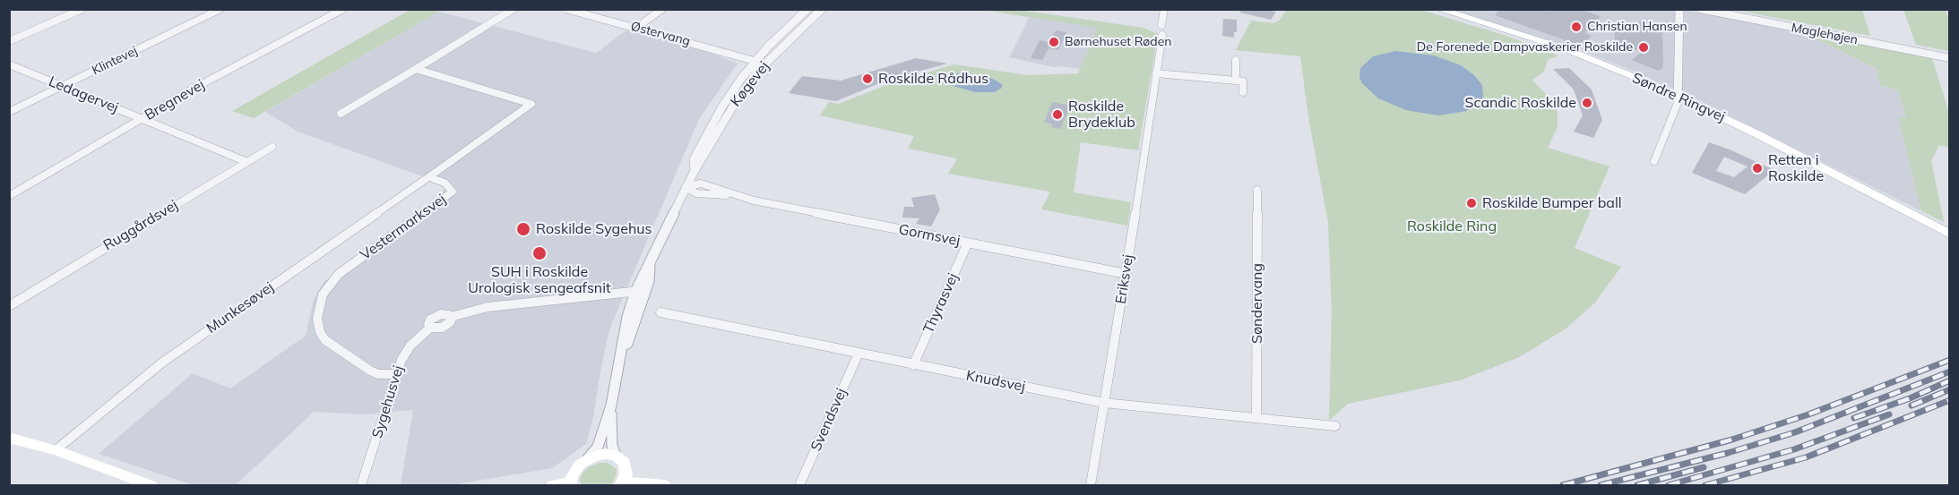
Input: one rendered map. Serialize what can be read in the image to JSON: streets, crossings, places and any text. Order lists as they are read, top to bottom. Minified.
{"streets":{"main road":["Søndre Ringvej"],"street":["Østervang","Maglehøjen","Klintevej","Køgevej","Ledagervej","Bregnevej","Ruggårdsvej","Vestermarksvej","Gormsvej","Eriksvej","Thyrasvej","Søndervang","Munkesøvej","Knudsvej","Sygehusvej","Svendsvej"]},"crossings":[["Østervang","Køgevej"],["Klintevej","Ledagervej"],["Køgevej","Gormsvej"],["Ledagervej","Bregnevej"],["Ledagervej","Ruggårdsvej"],["Vestermarksvej","Munkesøvej"],["Vestermarksvej","Sygehusvej"],["Gormsvej","Eriksvej"],["Gormsvej","Thyrasvej"],["Eriksvej","Knudsvej"],["Thyrasvej","Knudsvej"],["Søndervang","Knudsvej"],["Knudsvej","Svendsvej"]],"parks":["Roskilde Ring"],"places":["Christian Hansen","Børnehuset Røden","De Forenede Dampvaskerier Roskilde","Roskilde Rådhus","Scandic Roskilde","Roskilde Brydeklub","Retten i Roskilde","Roskilde Bumper ball","Roskilde Sygehus","SUH i Roskilde Urologisk sengeafsnit"]}
